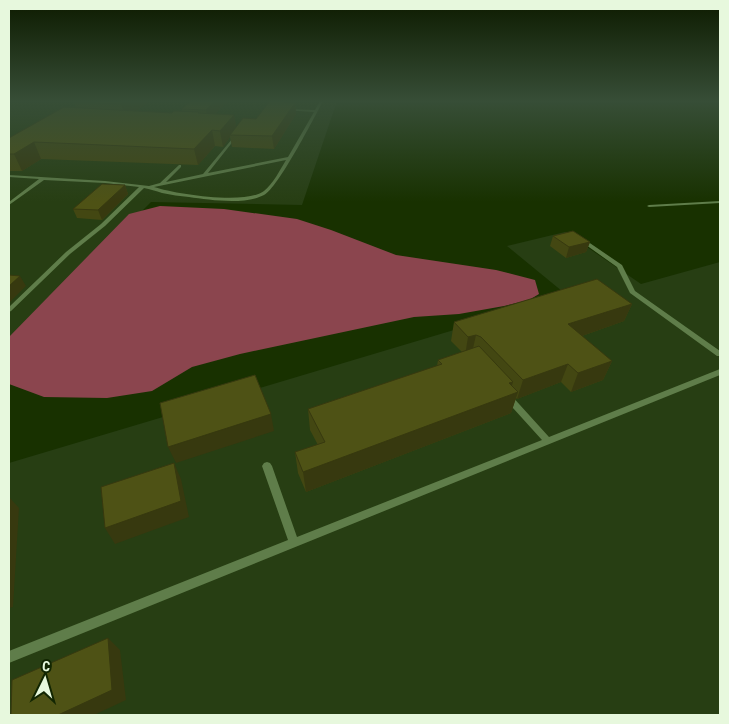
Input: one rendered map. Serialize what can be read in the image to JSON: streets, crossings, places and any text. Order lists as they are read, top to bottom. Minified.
{"north":"top"}
